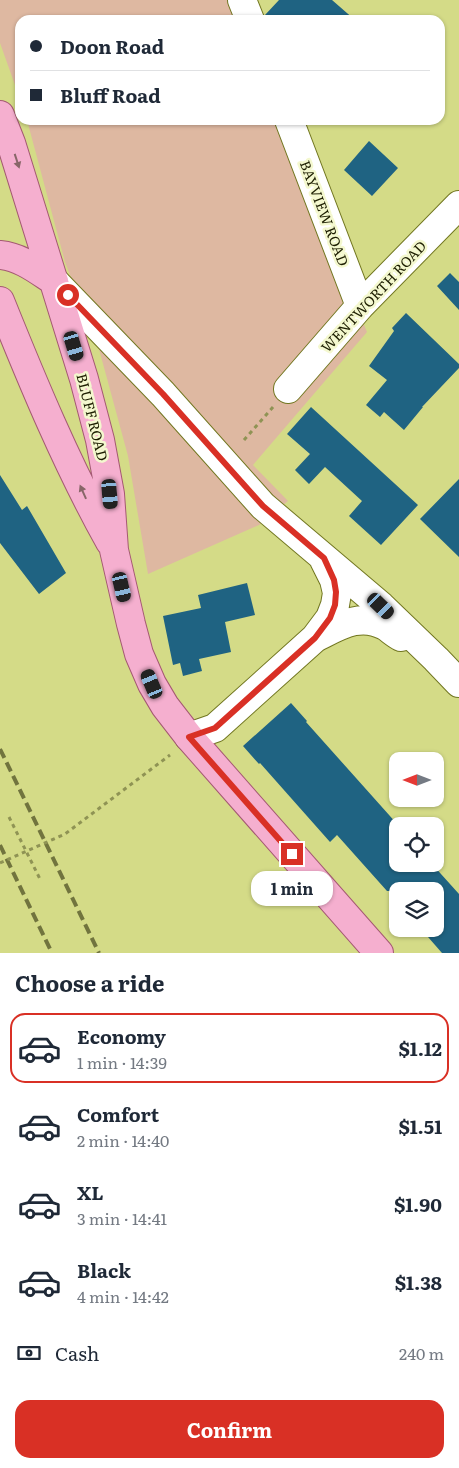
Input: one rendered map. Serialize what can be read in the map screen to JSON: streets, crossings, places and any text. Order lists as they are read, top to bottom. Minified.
{"streets":{"main road":["BLUFF ROAD"],"street":["BAYVIEW ROAD","WENTWORTH ROAD"]},"crossings":[["BAYVIEW ROAD","WENTWORTH ROAD"]],"north":"left","page":{"banner":["Doon Road","Bluff Road"],"bubble":"1 min","heading":"Choose a ride","list":[{"name":"Economy","note":"1 min · 14:39","value":"$1.12"},{"name":"Comfort","note":"2 min · 14:40","value":"$1.51"},{"name":"XL","note":"3 min · 14:41","value":"$1.90"},{"name":"Black","note":"4 min · 14:42","value":"$1.38"}],"pay":["Cash","240 m"],"buttons":"Confirm"}}
